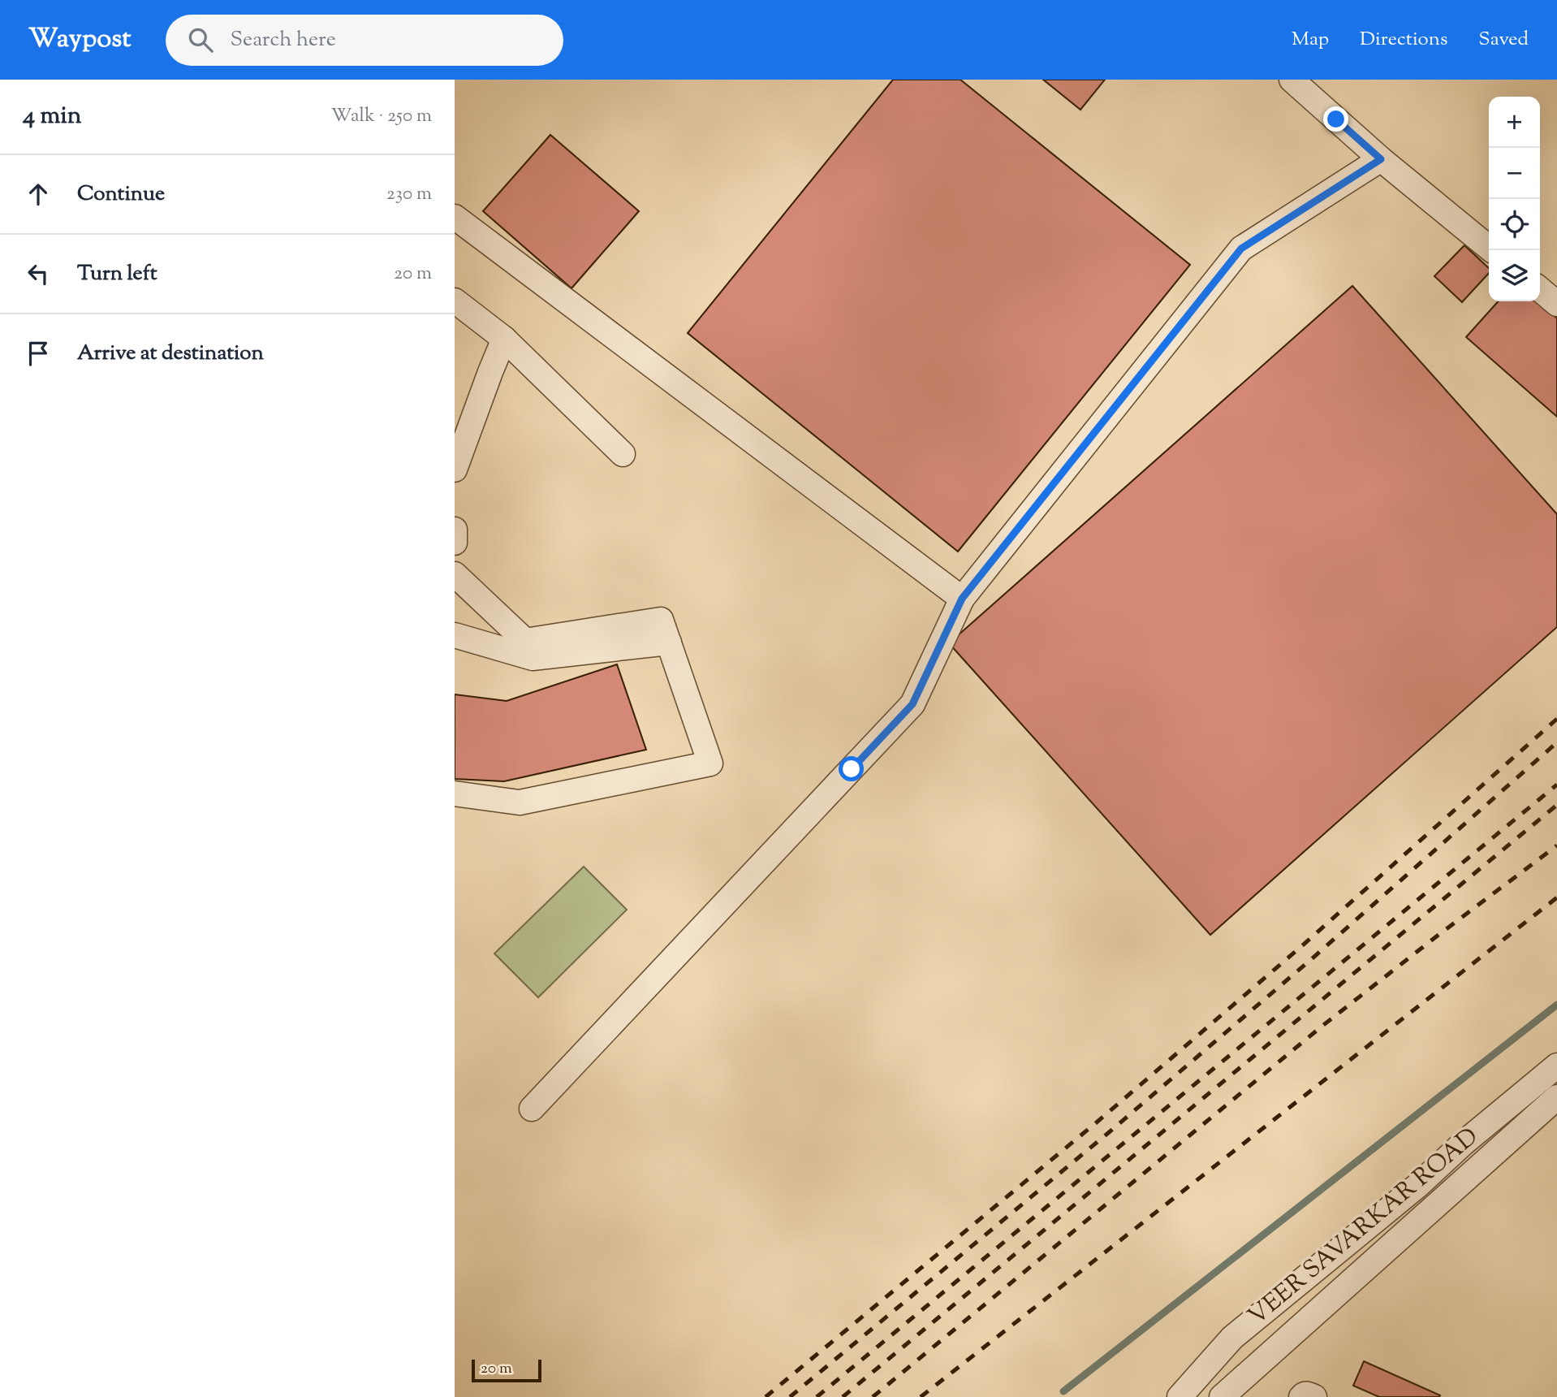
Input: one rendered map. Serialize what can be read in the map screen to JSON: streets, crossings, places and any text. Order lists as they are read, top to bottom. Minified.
{"streets":{"street":["VEER SAVARKAR ROAD"]},"scale_bar":"20 m","page":{"header":"Waypost","search":"Search here","nav":["Map","Directions","Saved"],"heading":["4 min","Walk · 250 m"],"map_buttons":["+","−"],"list":[["Continue","230 m"],["Turn left","20 m"],"Arrive at destination"],"scale":"20 m"}}
